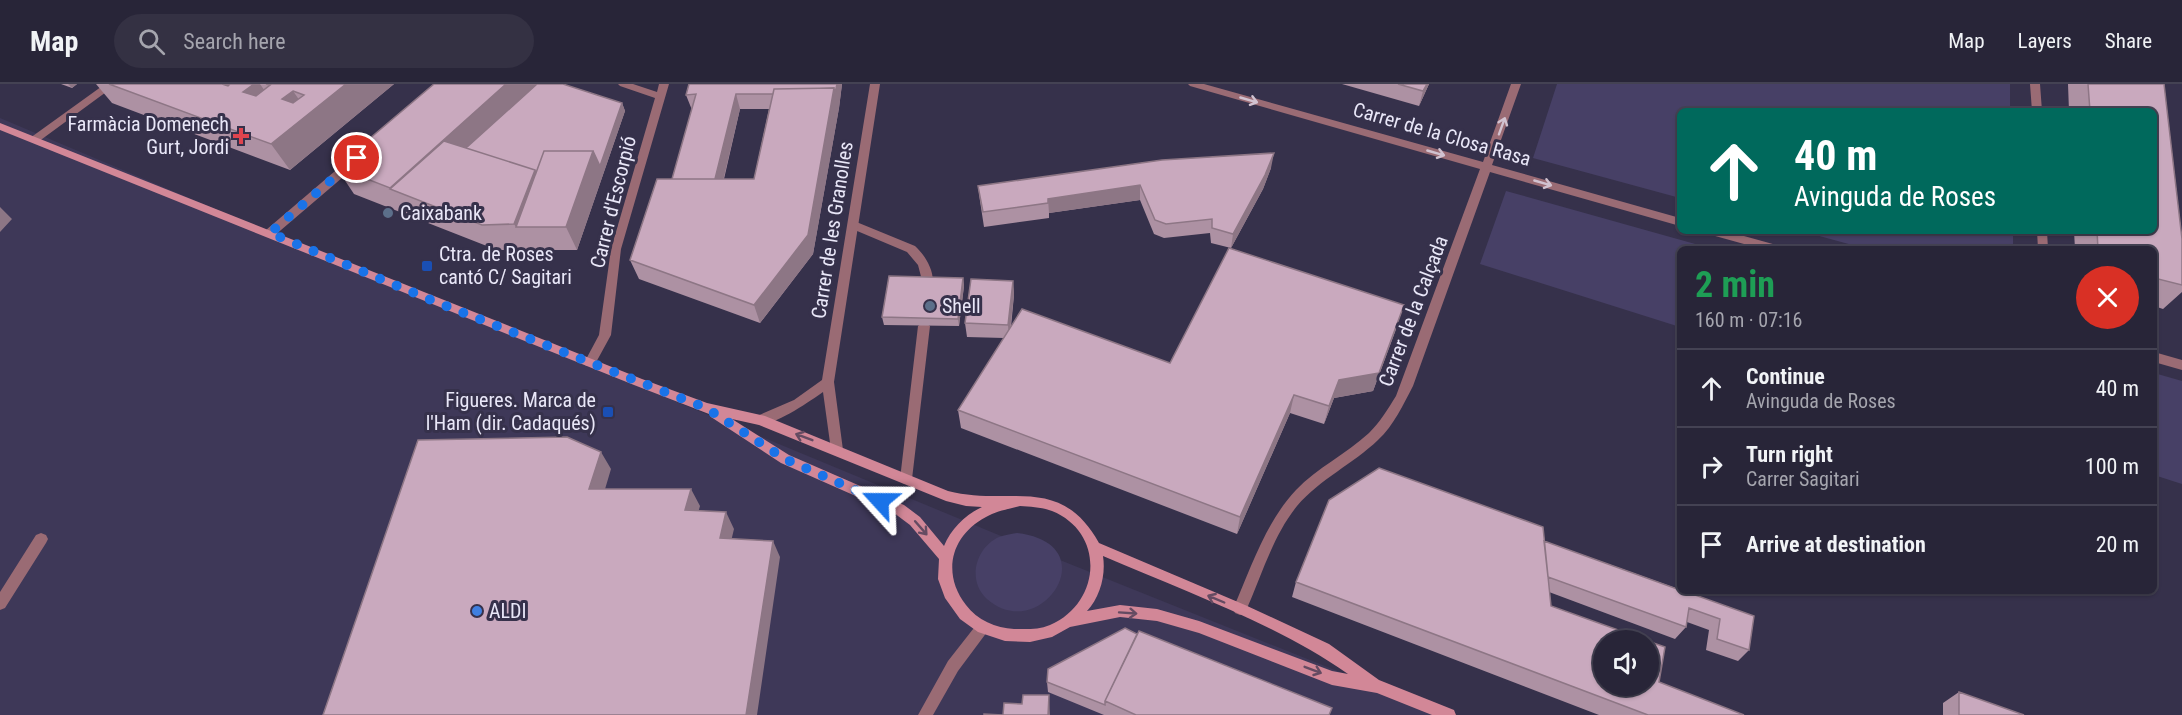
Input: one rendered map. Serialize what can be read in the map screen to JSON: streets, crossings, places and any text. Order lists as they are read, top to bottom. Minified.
{"streets":{"street":["Carrer de la Closa Rasa","Carrer d'Escorpió","Carrer de les Granolles","Carrer de la Calçada"]},"crossings":[["Carrer de la Closa Rasa","Carrer de la Calçada"]],"one_way":["Carrer de la Closa Rasa"],"places":{"health":["Farmàcia Domenech Gurt, Jordi"],"other":["Caixabank","Shell","ALDI"],"transit":["Ctra. de Roses cantó C/ Sagitari","Figueres. Marca de l'Ham (dir. Cadaqués)"]},"page":{"header":"Map","search":"Search here","nav":["Map","Layers","Share"],"turn":["40 m","Avinguda de Roses"],"heading":["2 min","160 m · 07:16"],"list":[{"name":"Continue","note":"Avinguda de Roses","value":"40 m"},{"name":"Turn right","note":"Carrer Sagitari","value":"100 m"},{"name":"Arrive at destination","value":"20 m"}]}}
